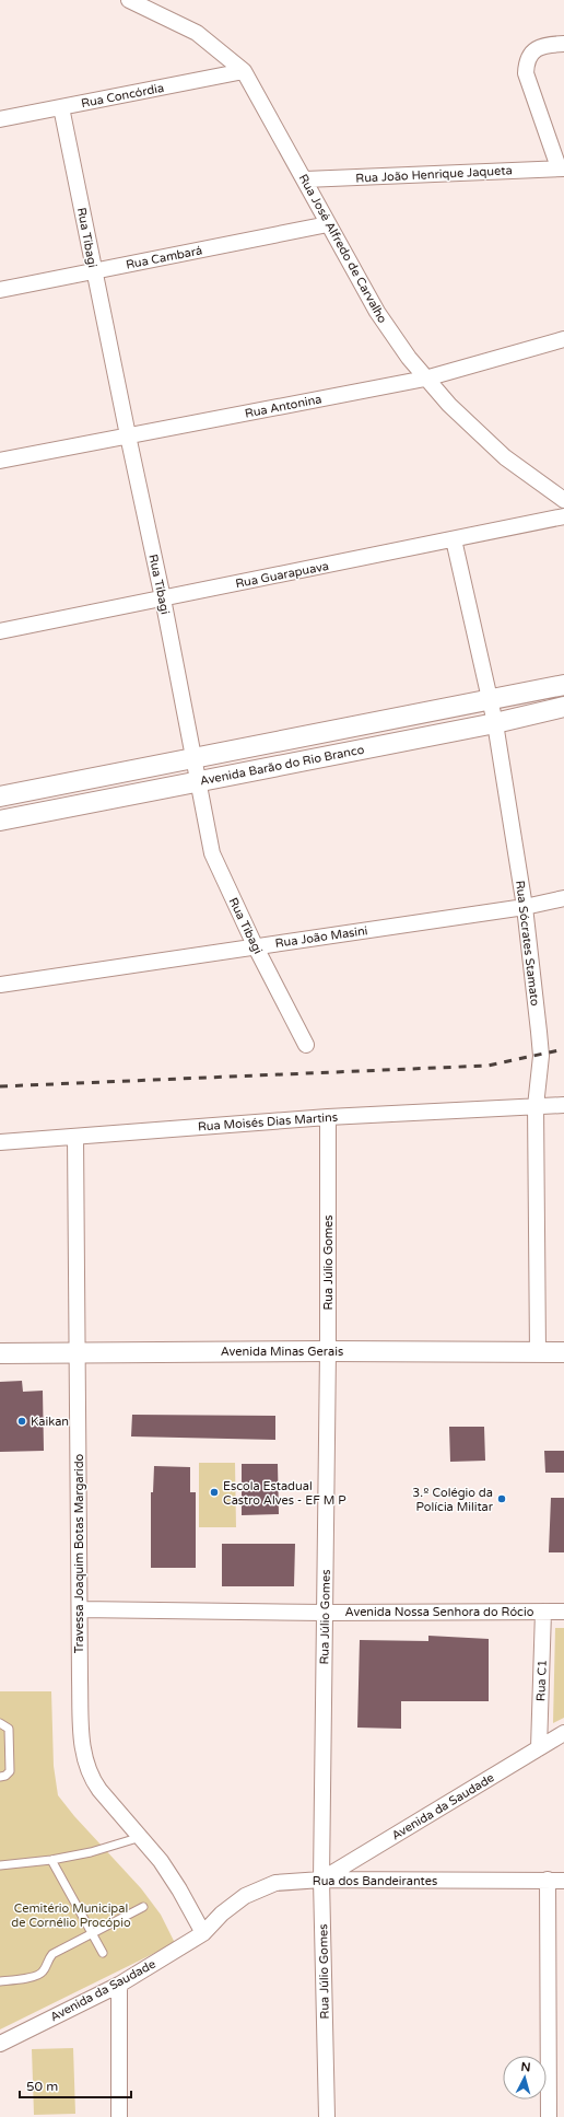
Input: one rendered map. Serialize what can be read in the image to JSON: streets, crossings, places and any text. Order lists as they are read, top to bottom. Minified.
{"streets":{"street":["Rua Concórdia","Rua João Henrique Jaqueta","Rua Tibagi","Rua José Alfredo de Carvalho","Rua Cambará","Rua Antonina","Rua Guarapuava","Avenida Barão do Rio Branco","Rua João Masini","Rua Sócrates Stamato","Rua Moisés Dias Martins","Rua Júlio Gomes","Avenida Minas Gerais","Travessa Joaquim Botas Margarido","Avenida Nossa Senhora do Rócio","Rua C1","Avenida da Saudade","Rua dos Bandeirantes"]},"crossings":[["Rua Concórdia","Rua Tibagi"],["Rua Concórdia","Rua José Alfredo de Carvalho"],["Rua João Henrique Jaqueta","Rua José Alfredo de Carvalho"],["Rua Tibagi","Rua Cambará"],["Rua Tibagi","Rua Antonina"],["Rua Tibagi","Rua Guarapuava"],["Rua Tibagi","Avenida Barão do Rio Branco"],["Rua Tibagi","Rua João Masini"],["Rua José Alfredo de Carvalho","Rua Cambará"],["Rua José Alfredo de Carvalho","Rua Antonina"],["Rua Guarapuava","Rua Sócrates Stamato"],["Avenida Barão do Rio Branco","Rua Sócrates Stamato"],["Rua João Masini","Rua Sócrates Stamato"],["Rua Sócrates Stamato","Rua Moisés Dias Martins"],["Rua Sócrates Stamato","Avenida Minas Gerais"],["Rua Moisés Dias Martins","Rua Júlio Gomes"],["Rua Moisés Dias Martins","Travessa Joaquim Botas Margarido"],["Rua Júlio Gomes","Avenida Minas Gerais"],["Rua Júlio Gomes","Avenida Nossa Senhora do Rócio"],["Rua Júlio Gomes","Avenida da Saudade"],["Rua Júlio Gomes","Rua dos Bandeirantes"],["Avenida Minas Gerais","Travessa Joaquim Botas Margarido"],["Travessa Joaquim Botas Margarido","Avenida Nossa Senhora do Rócio"],["Travessa Joaquim Botas Margarido","Avenida da Saudade"],["Travessa Joaquim Botas Margarido","Rua dos Bandeirantes"],["Avenida Nossa Senhora do Rócio","Rua C1"],["Rua C1","Avenida da Saudade"],["Avenida da Saudade","Rua dos Bandeirantes"]],"parks":["Cemitério Municipal de Cornélio Procópio"],"places":["Kaikan","Escola Estadual Castro Alves - EF M P","3.º Colégio da Polícia Militar"],"scale_bar":"50 m","north":"top"}
